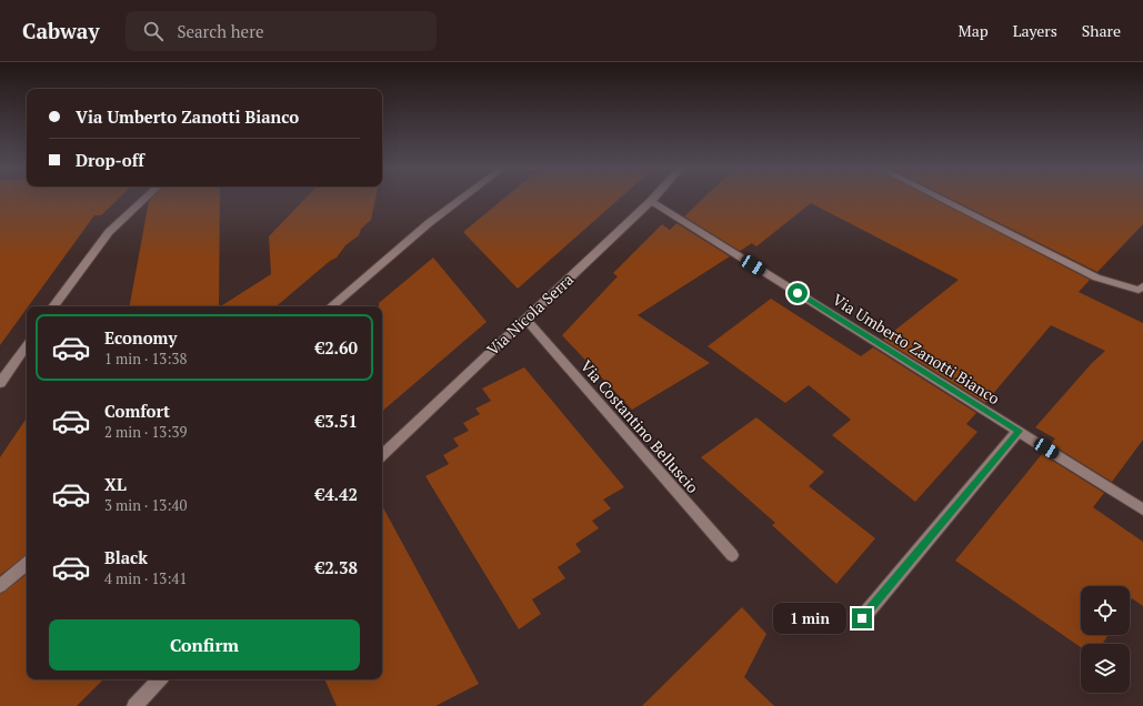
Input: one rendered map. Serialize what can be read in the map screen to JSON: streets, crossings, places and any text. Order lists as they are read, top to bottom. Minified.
{"streets":{"street":["Via Nicola Serra","Via Umberto Zanotti Bianco","Via Costantino Belluscio"]},"crossings":[["Via Nicola Serra","Via Umberto Zanotti Bianco"],["Via Nicola Serra","Via Costantino Belluscio"]],"page":{"header":"Cabway","search":"Search here","nav":["Map","Layers","Share"],"banner":["Via Umberto Zanotti Bianco","Drop-off"],"list":[{"name":"Economy","note":"1 min · 13:38","value":"€2.60"},{"name":"Comfort","note":"2 min · 13:39","value":"€3.51"},{"name":"XL","note":"3 min · 13:40","value":"€4.42"},{"name":"Black","note":"4 min · 13:41","value":"€2.38"}],"bubble":"1 min","buttons":"Confirm"}}
